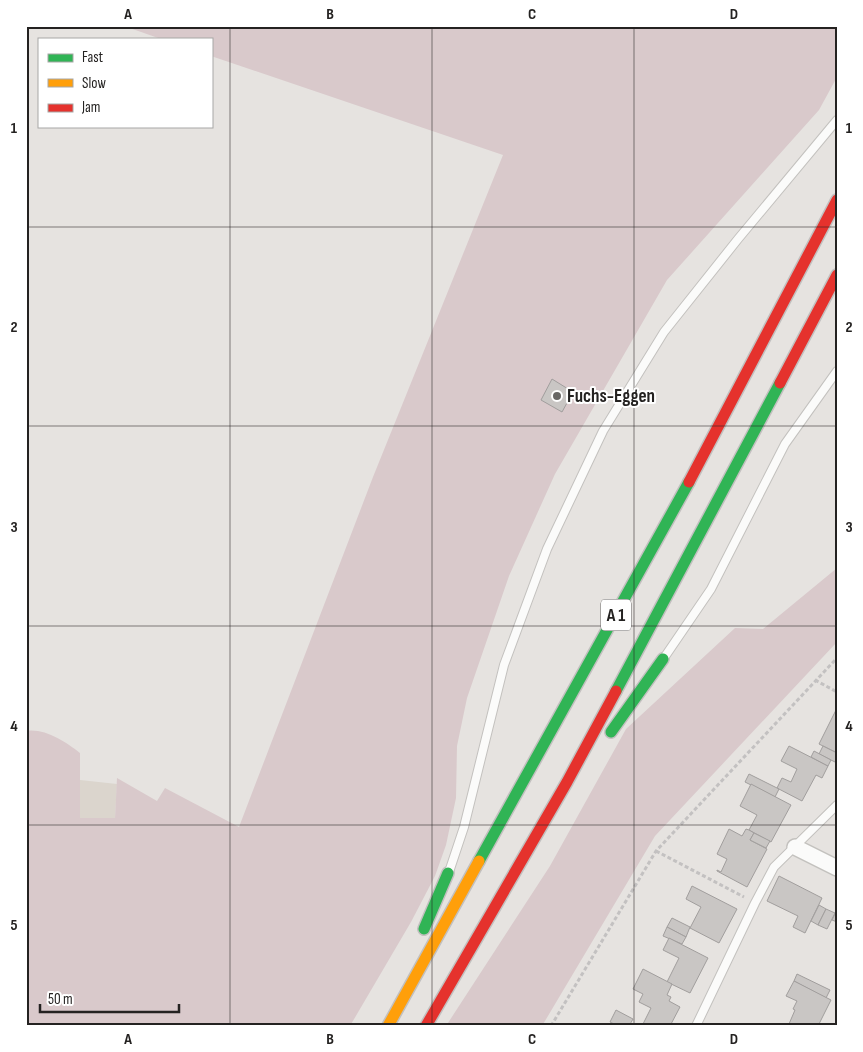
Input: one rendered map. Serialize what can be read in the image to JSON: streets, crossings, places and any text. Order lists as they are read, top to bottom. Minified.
{"streets":{"highway":["A 1"]},"places":["Fuchs-Eggen"],"legend":["Fast","Slow","Jam"],"scale_bar":"50 m","grid":{"columns":["A","B","C","D"],"rows":["1","2","3","4","5"]}}
